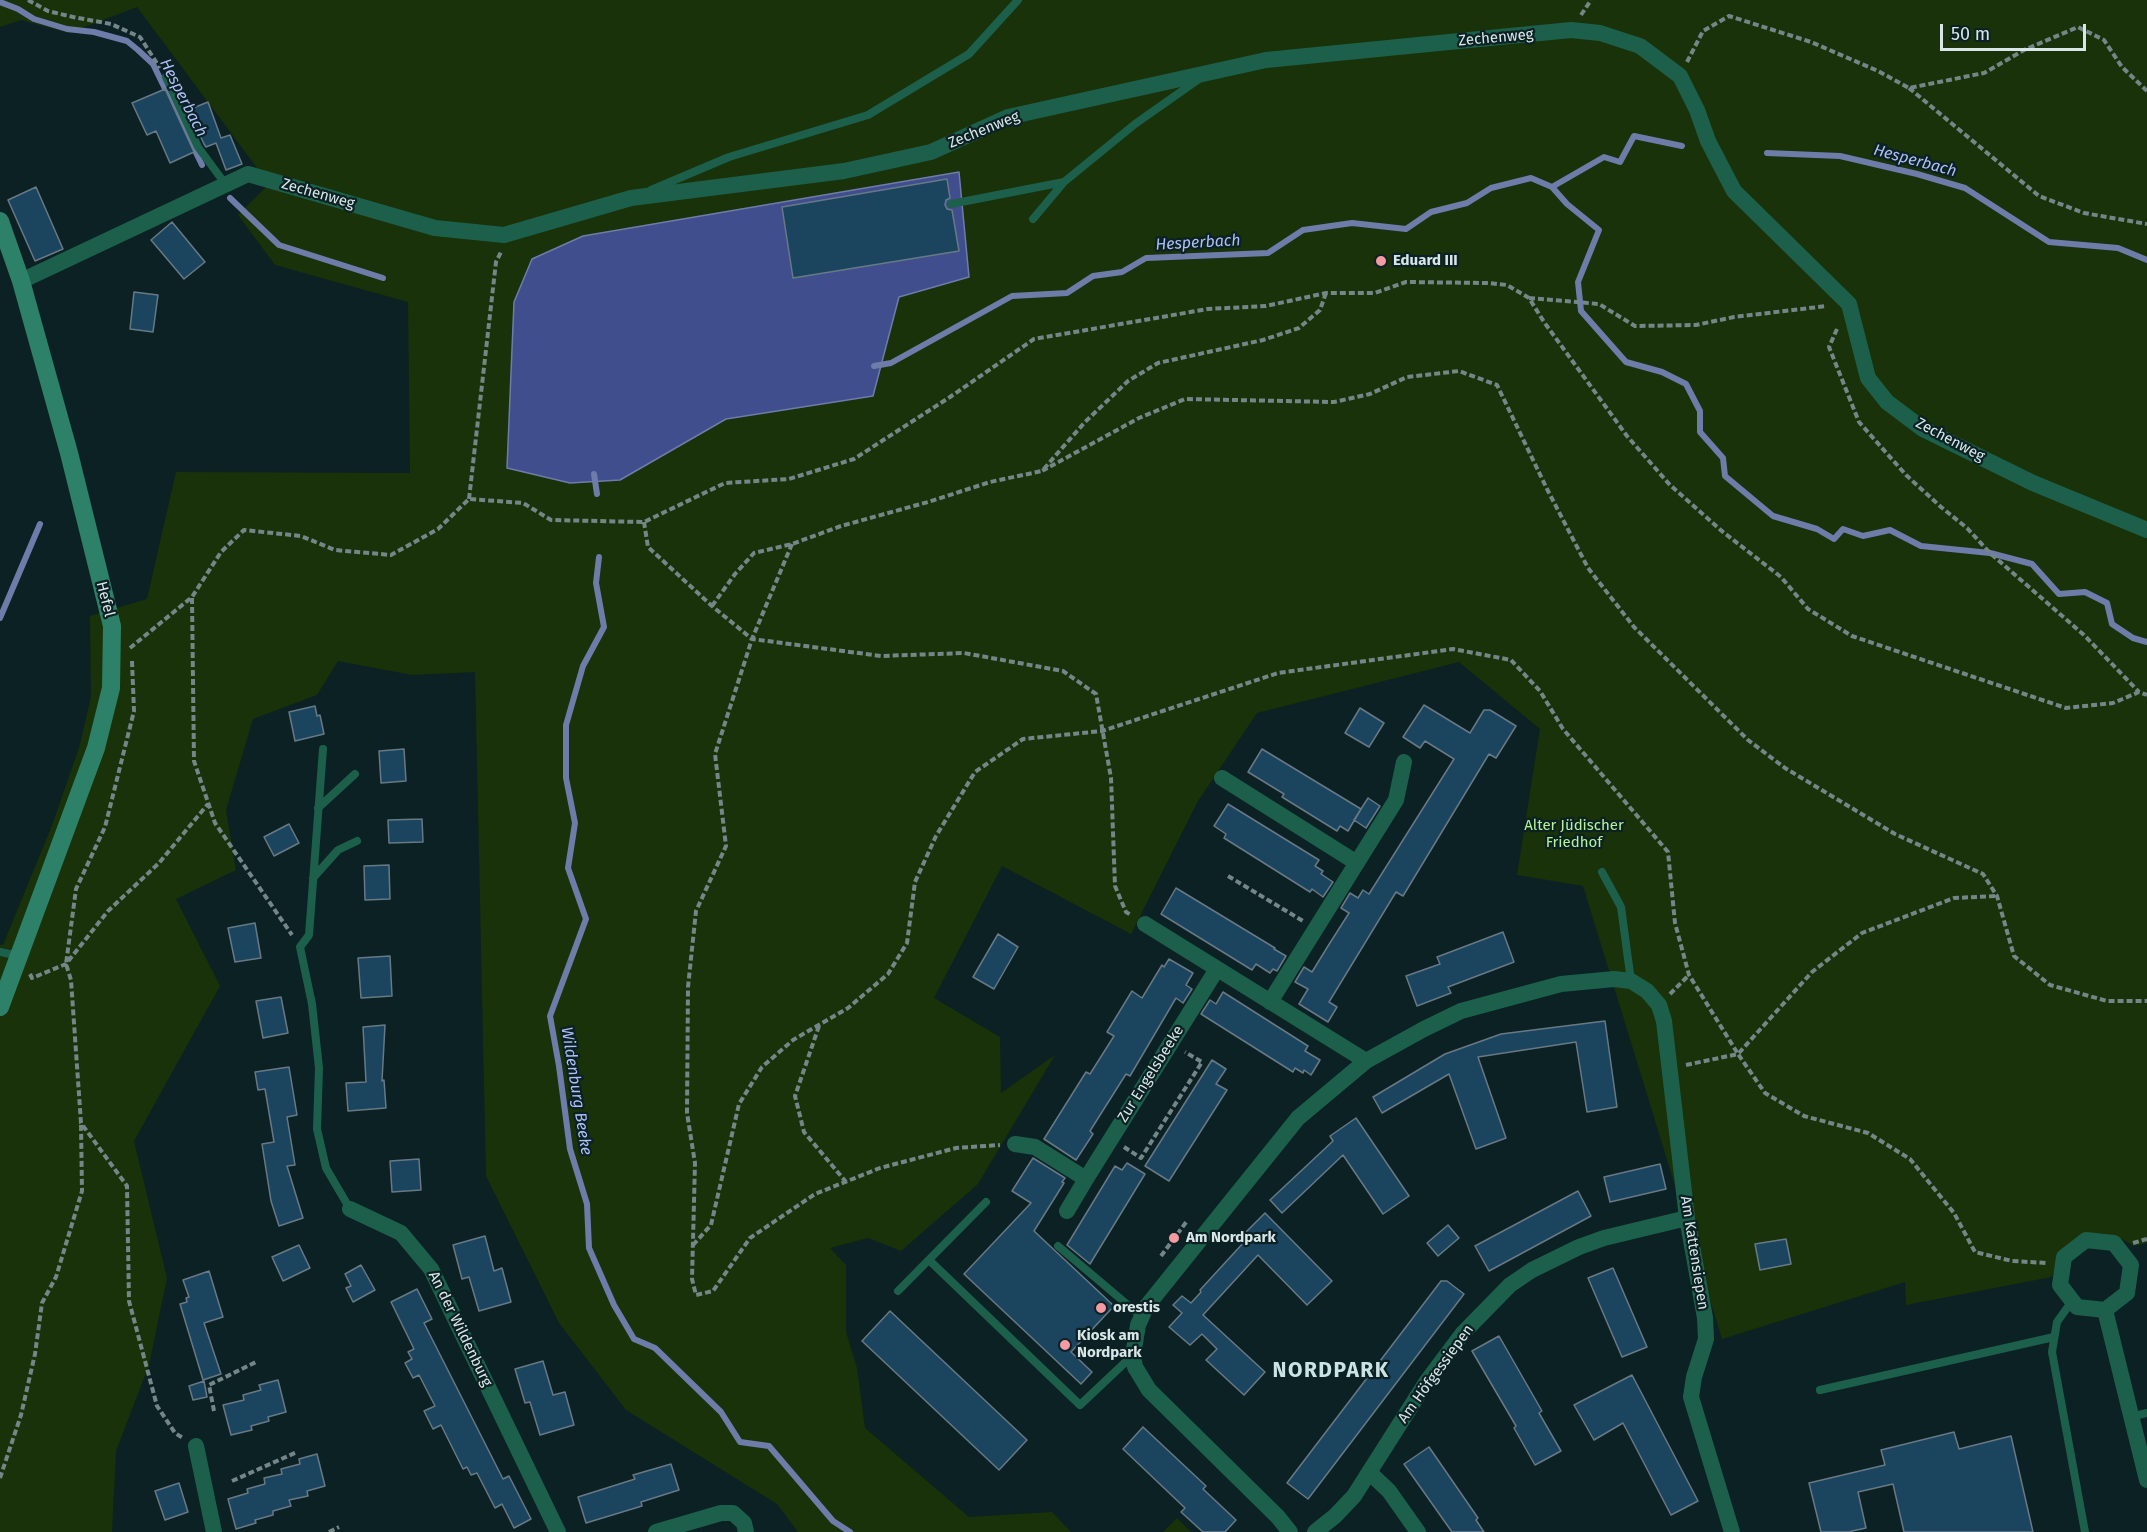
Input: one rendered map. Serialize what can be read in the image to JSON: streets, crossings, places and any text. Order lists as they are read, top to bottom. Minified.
{"streets":{"main road":["Hefel"],"street":["Zechenweg","Zur Engelsbeeke","Am Kattensiepen","An der Wildenburg","Am Höfgessiepen"]},"crossings":[["Zechenweg","Hefel"],["Am Kattensiepen","Am Höfgessiepen"]],"districts":["NORDPARK"],"water":["Hesperbach","Wildenburg Beeke"],"parks":["Alter Jüdischer Friedhof"],"places":["Eduard III","Am Nordpark","orestis","Kiosk am Nordpark"],"scale_bar":"50 m"}
